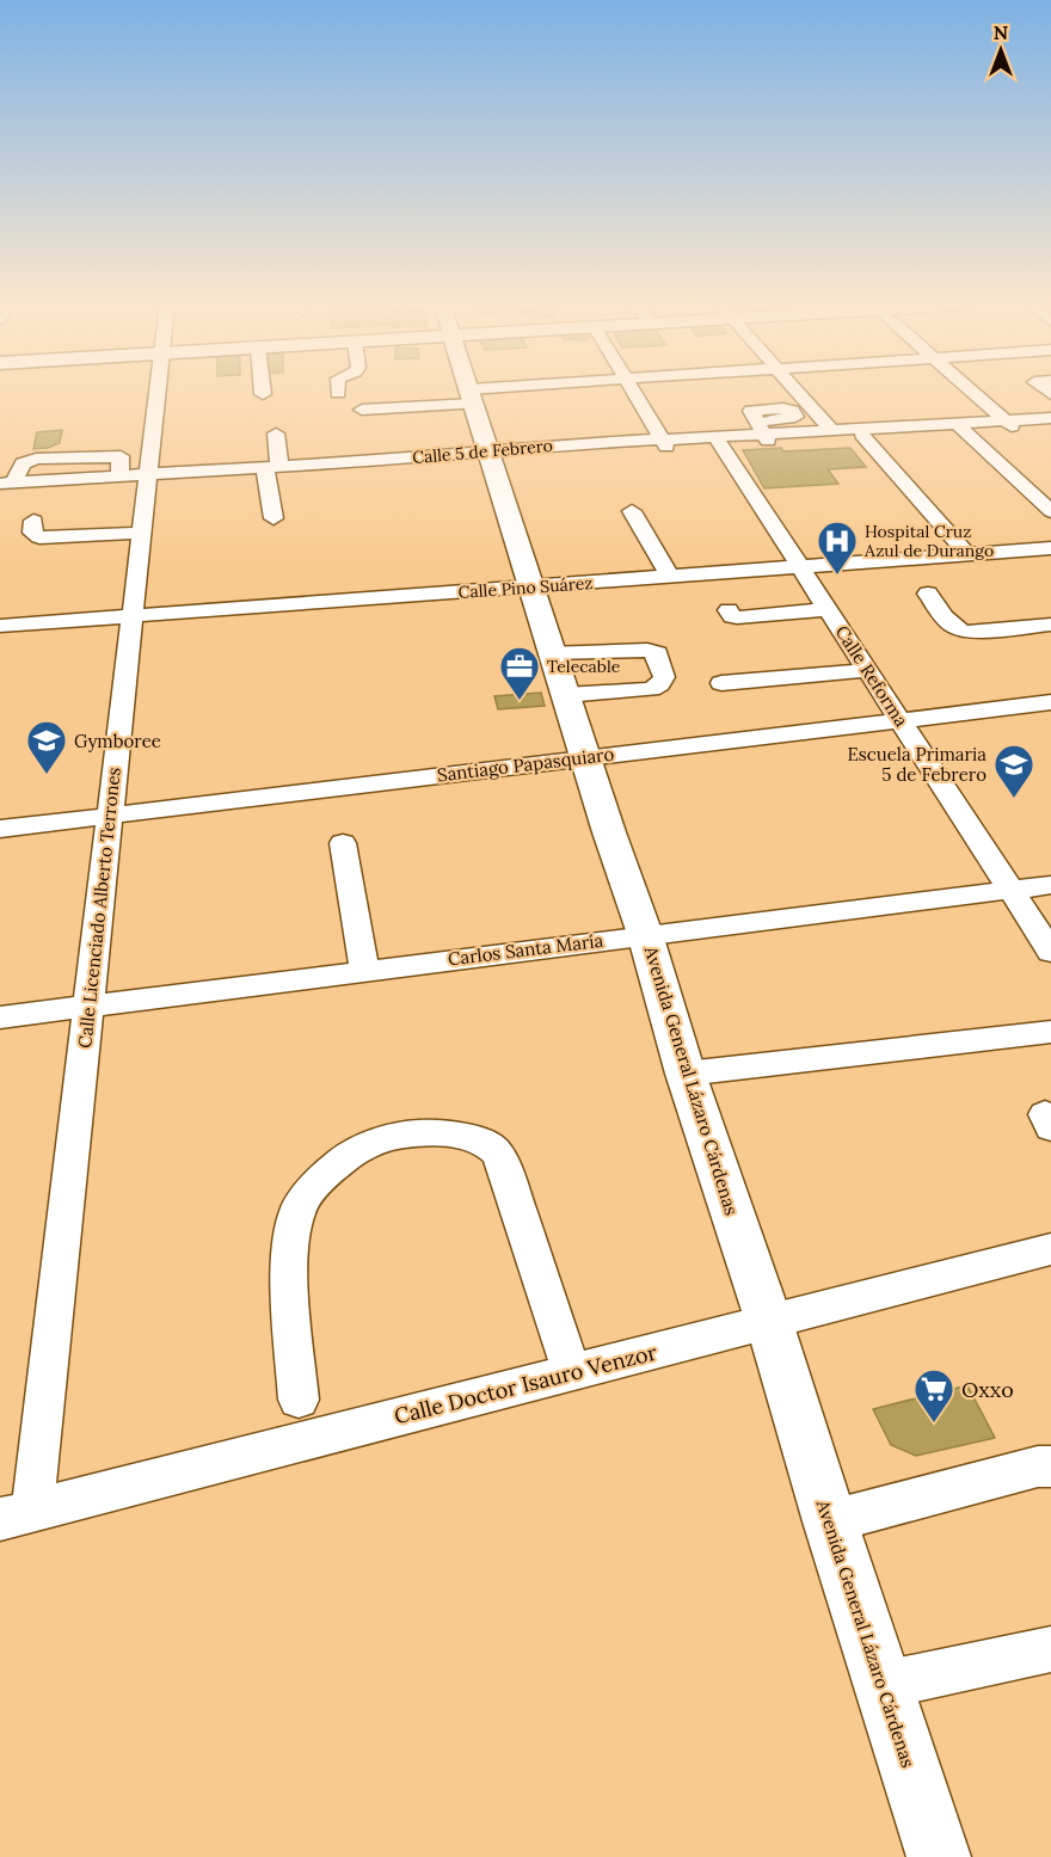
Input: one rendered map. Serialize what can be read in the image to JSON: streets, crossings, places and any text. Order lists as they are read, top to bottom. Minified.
{"streets":{"main road":["Avenida General Lázaro Cárdenas"],"street":["Calle 5 de Febrero","Calle Pino Suárez","Calle Reforma","Santiago Papasquiaro","Calle Licenciado Alberto Terrones","Carlos Santa María","Calle Doctor Isauro Venzor"]},"crossings":[["Calle 5 de Febrero","Calle Reforma"],["Calle 5 de Febrero","Calle Licenciado Alberto Terrones"],["Calle 5 de Febrero","Avenida General Lázaro Cárdenas"],["Calle Pino Suárez","Calle Reforma"],["Calle Pino Suárez","Calle Licenciado Alberto Terrones"],["Calle Pino Suárez","Avenida General Lázaro Cárdenas"],["Calle Reforma","Santiago Papasquiaro"],["Calle Reforma","Carlos Santa María"],["Santiago Papasquiaro","Calle Licenciado Alberto Terrones"],["Santiago Papasquiaro","Avenida General Lázaro Cárdenas"],["Calle Licenciado Alberto Terrones","Carlos Santa María"],["Calle Licenciado Alberto Terrones","Calle Doctor Isauro Venzor"],["Carlos Santa María","Avenida General Lázaro Cárdenas"],["Avenida General Lázaro Cárdenas","Calle Doctor Isauro Venzor"]],"places":{"hospital":["Hospital Cruz Azul de Durango"],"office":["Telecable"],"school or university":["Gymboree","Escuela Primaria 5 de Febrero"],"supermarket":["Oxxo"]},"north":"top"}
